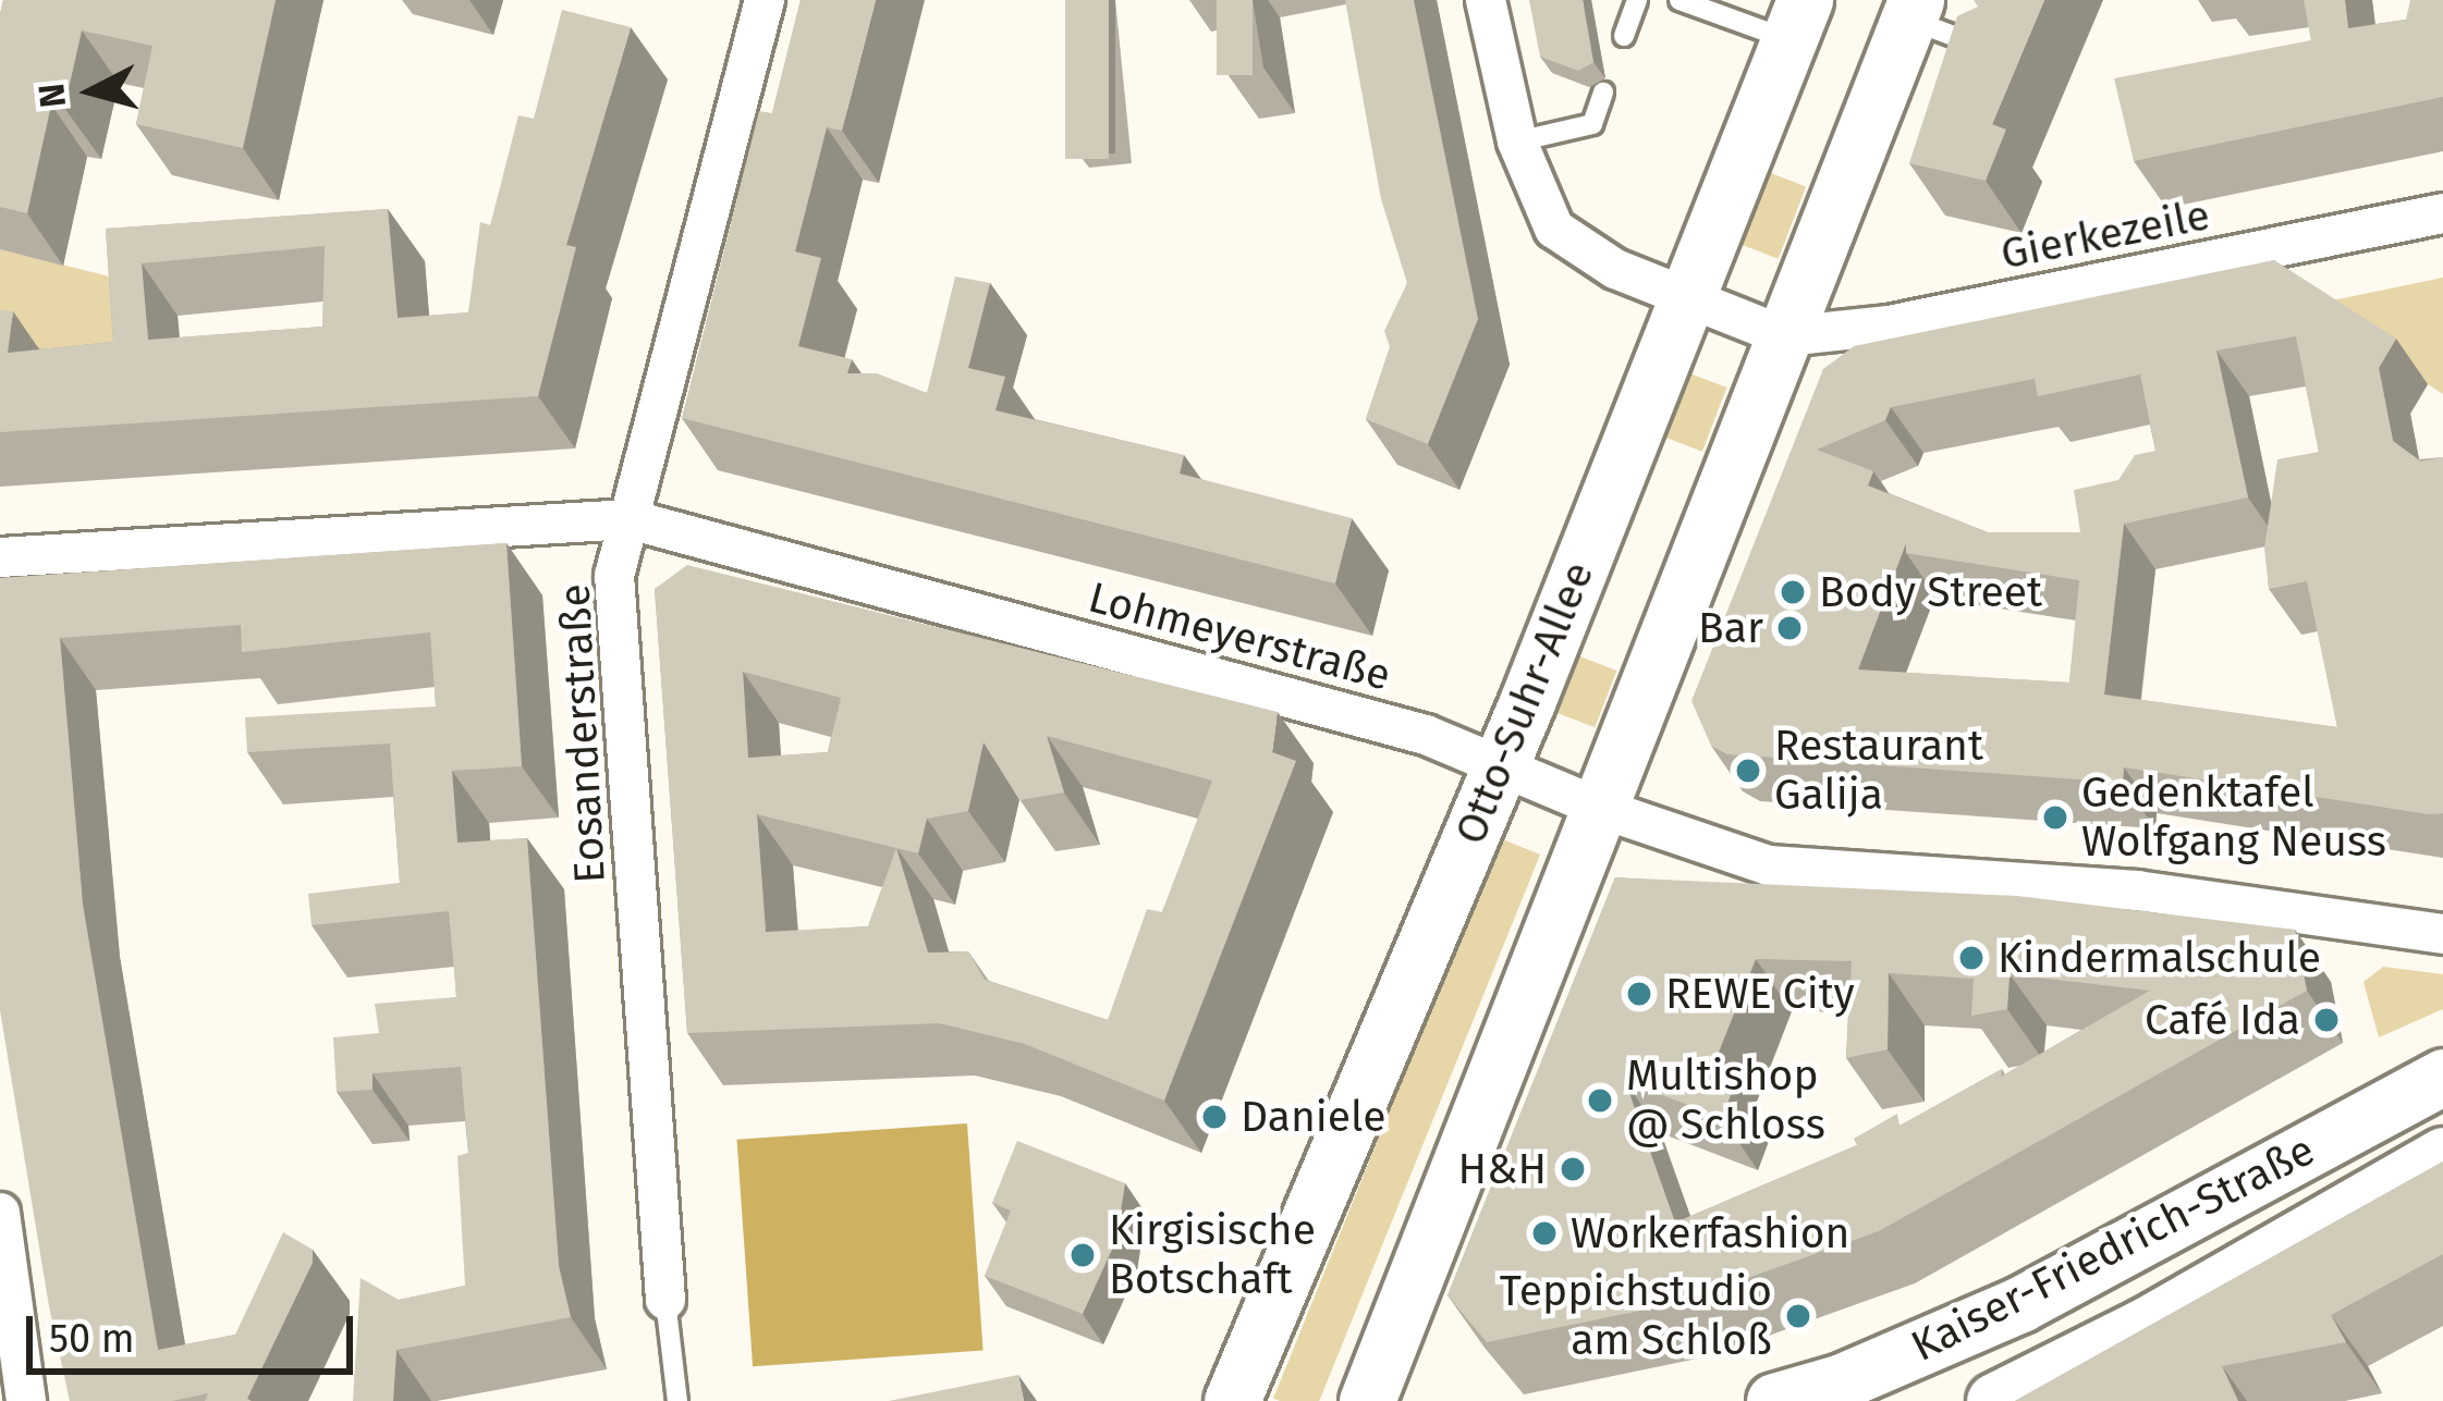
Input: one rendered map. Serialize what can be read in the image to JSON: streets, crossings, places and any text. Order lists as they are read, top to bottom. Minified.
{"streets":{"main road":["Otto-Suhr-Allee","Kaiser-Friedrich-Straße"],"street":["Gierkezeile","Lohmeyerstraße","Eosanderstraße"]},"crossings":[["Lohmeyerstraße","Otto-Suhr-Allee"],["Lohmeyerstraße","Eosanderstraße"]],"places":["Body Street","Bar","Restaurant Galija","Gedenktafel Wolfgang Neuss","Kindermalschule","REWE City","Café Ida","Multishop @ Schloss","Daniele","H&H","Workerfashion","Kirgisische Botschaft","Teppichstudio am Schloß"],"scale_bar":"50 m","north":"left"}
